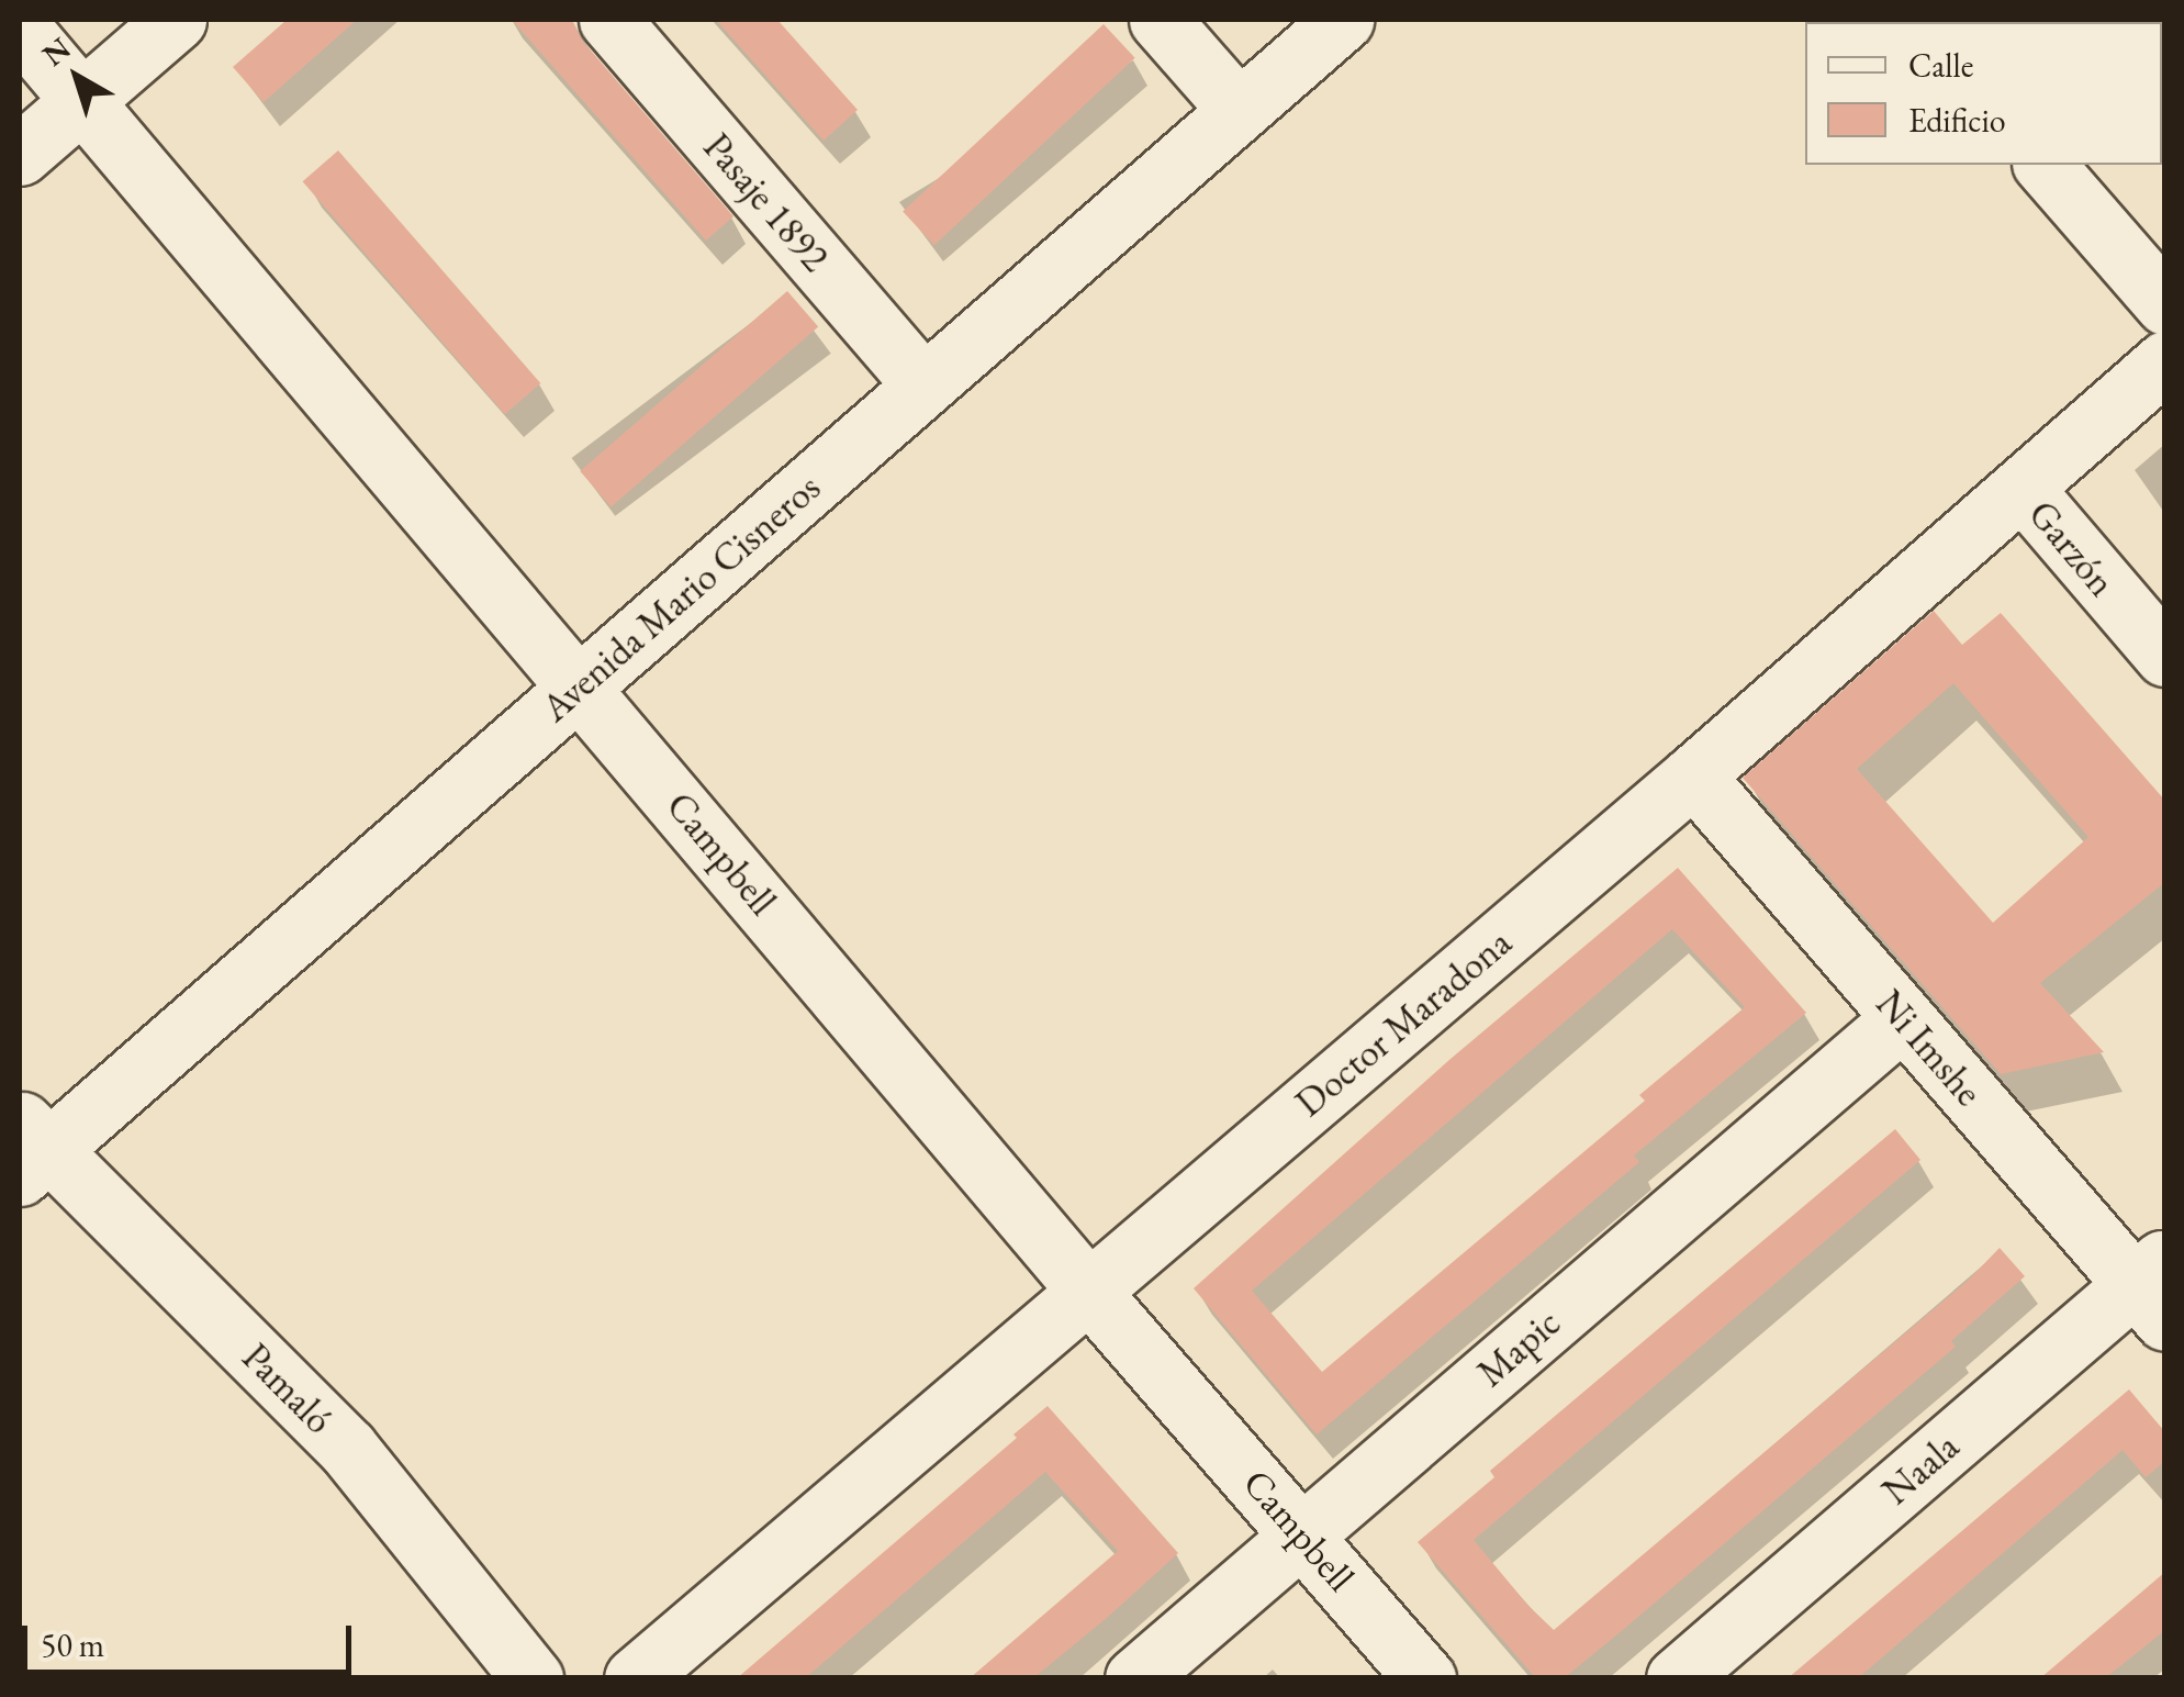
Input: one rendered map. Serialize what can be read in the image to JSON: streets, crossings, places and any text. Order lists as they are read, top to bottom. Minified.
{"streets":{"street":["Pasaje 1892","Garzón","Avenida Mario Cisneros","Campbell","Doctor Maradona","Ni Imshe","Mapic","Pamaló","Naala"]},"crossings":[["Pasaje 1892","Avenida Mario Cisneros"],["Garzón","Doctor Maradona"],["Avenida Mario Cisneros","Campbell"],["Avenida Mario Cisneros","Pamaló"],["Campbell","Doctor Maradona"],["Campbell","Mapic"],["Doctor Maradona","Ni Imshe"],["Ni Imshe","Mapic"],["Ni Imshe","Naala"]],"legend":["Calle","Edificio"],"scale_bar":"50 m","north":"top left"}
